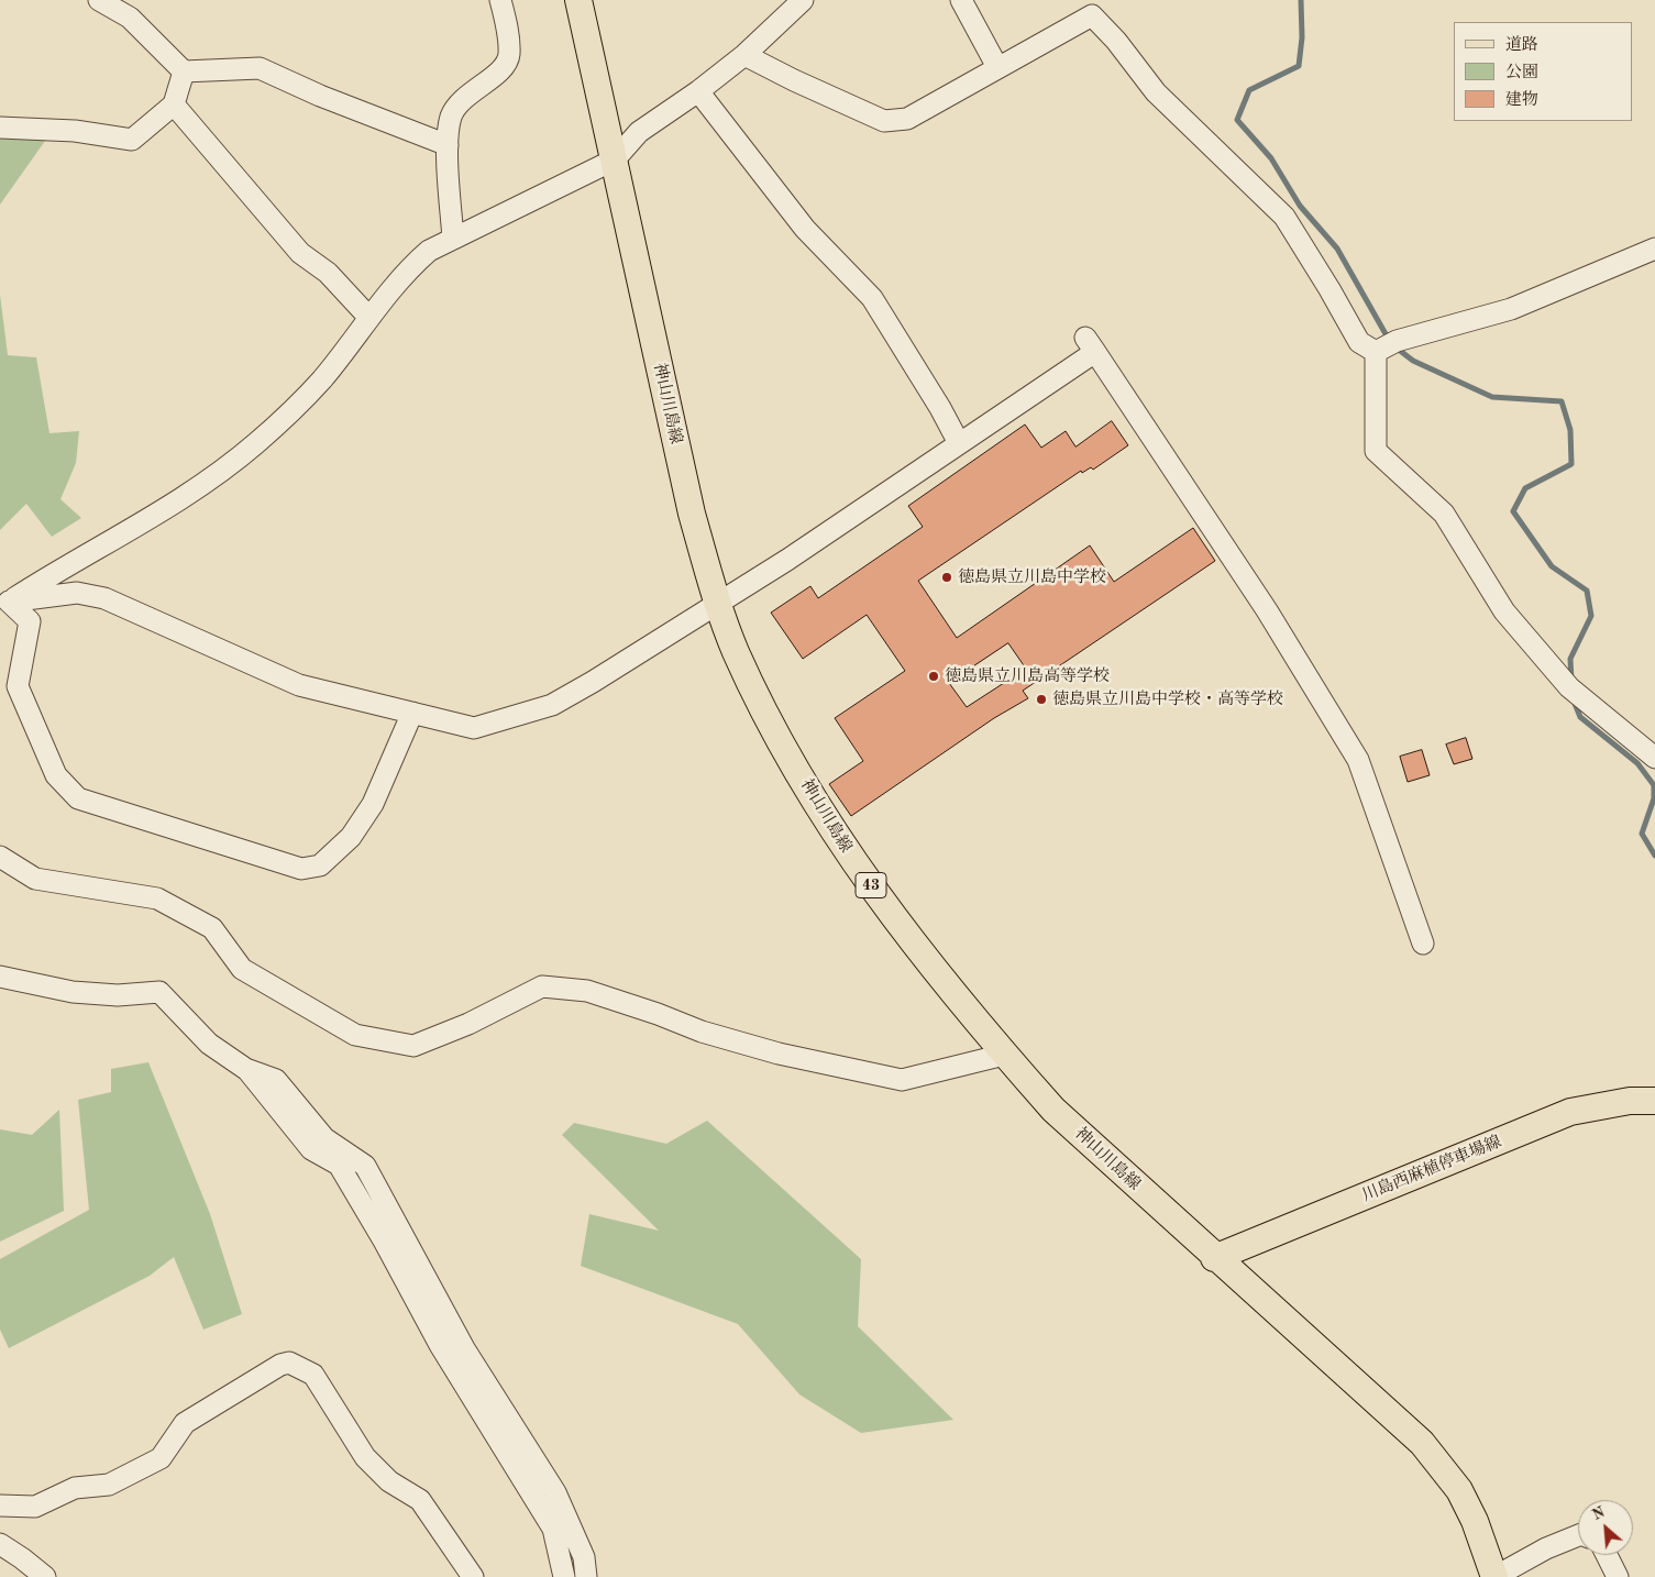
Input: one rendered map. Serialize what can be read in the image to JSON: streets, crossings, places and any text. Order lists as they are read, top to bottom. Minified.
{"streets":{"main road":["神山川島線","43","川島西麻植停車場線"]},"crossings":[["神山川島線","川島西麻植停車場線"]],"places":["徳島県立川島中学校","徳島県立川島高等学校","徳島県立川島中学校・高等学校"],"legend":["道路","公園","建物"],"north":"top left"}
